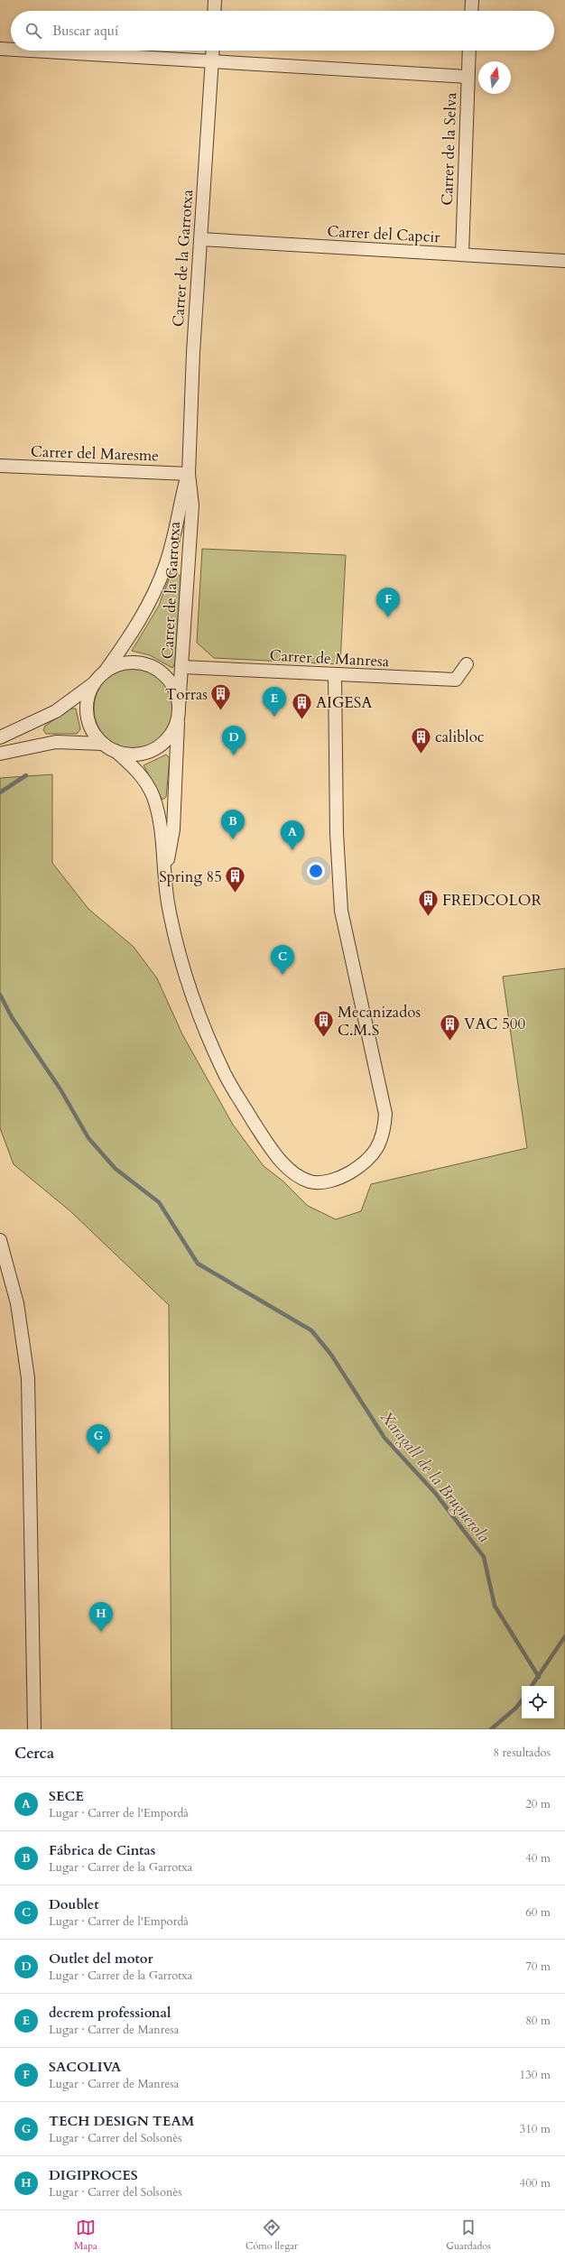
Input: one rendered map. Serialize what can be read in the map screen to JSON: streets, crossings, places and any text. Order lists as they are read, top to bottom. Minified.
{"streets":{"street":["Carrer de la Selva","Carrer del Capcir","Carrer de la Garrotxa","Carrer del Maresme","Carrer de Manresa"]},"crossings":[["Carrer de la Selva","Carrer del Capcir"],["Carrer del Capcir","Carrer de la Garrotxa"],["Carrer de la Garrotxa","Carrer del Maresme"],["Carrer de la Garrotxa","Carrer de Manresa"]],"water":["Xaragall de la Bruguerola"],"places":{"building":["Torras","AIGESA","calibloc","Spring 85","FREDCOLOR","Mecanizados C.M.S","VAC 500"]},"north":"top","page":{"search":"Buscar aquí","pins":["F","E","D","B","A","C","G","H"],"heading":["Cerca","8 resultados"],"list":[{"mark":"A","name":"SECE","note":"Lugar · Carrer de l'Empordà","value":"20 m"},{"mark":"B","name":"Fábrica de Cintas","note":"Lugar · Carrer de la Garrotxa","value":"40 m"},{"mark":"C","name":"Doublet","note":"Lugar · Carrer de l'Empordà","value":"60 m"},{"mark":"D","name":"Outlet del motor","note":"Lugar · Carrer de la Garrotxa","value":"70 m"},{"mark":"E","name":"decrem professional","note":"Lugar · Carrer de Manresa","value":"80 m"},{"mark":"F","name":"SACOLIVA","note":"Lugar · Carrer de Manresa","value":"130 m"},{"mark":"G","name":"TECH DESIGN TEAM","note":"Lugar · Carrer del Solsonès","value":"310 m"},{"mark":"H","name":"DIGIPROCES","note":"Lugar · Carrer del Solsonès","value":"400 m"}],"nav":["Mapa","Cómo llegar","Guardados"]}}
